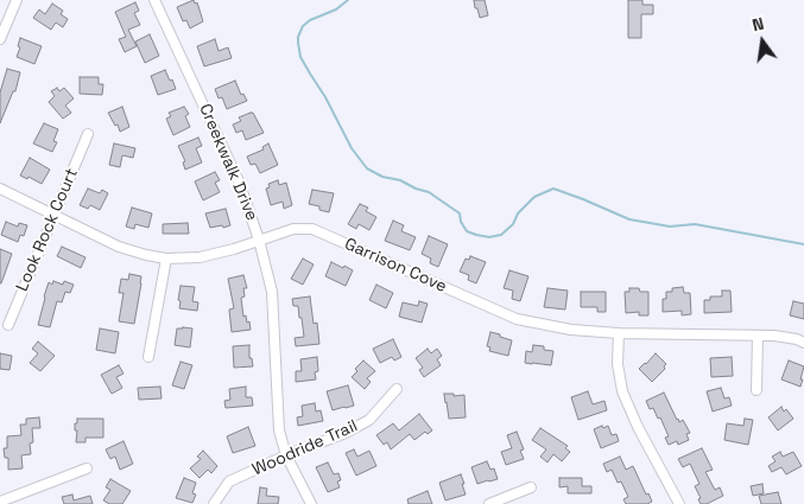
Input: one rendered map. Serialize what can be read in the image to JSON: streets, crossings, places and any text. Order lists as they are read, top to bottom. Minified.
{"streets":{"street":["Creekwalk Drive","Look Rock Court","Garrison Cove","Woodride Trail"]},"crossings":[["Creekwalk Drive","Garrison Cove"],["Creekwalk Drive","Woodride Trail"],["Look Rock Court","Garrison Cove"]],"north":"top"}
